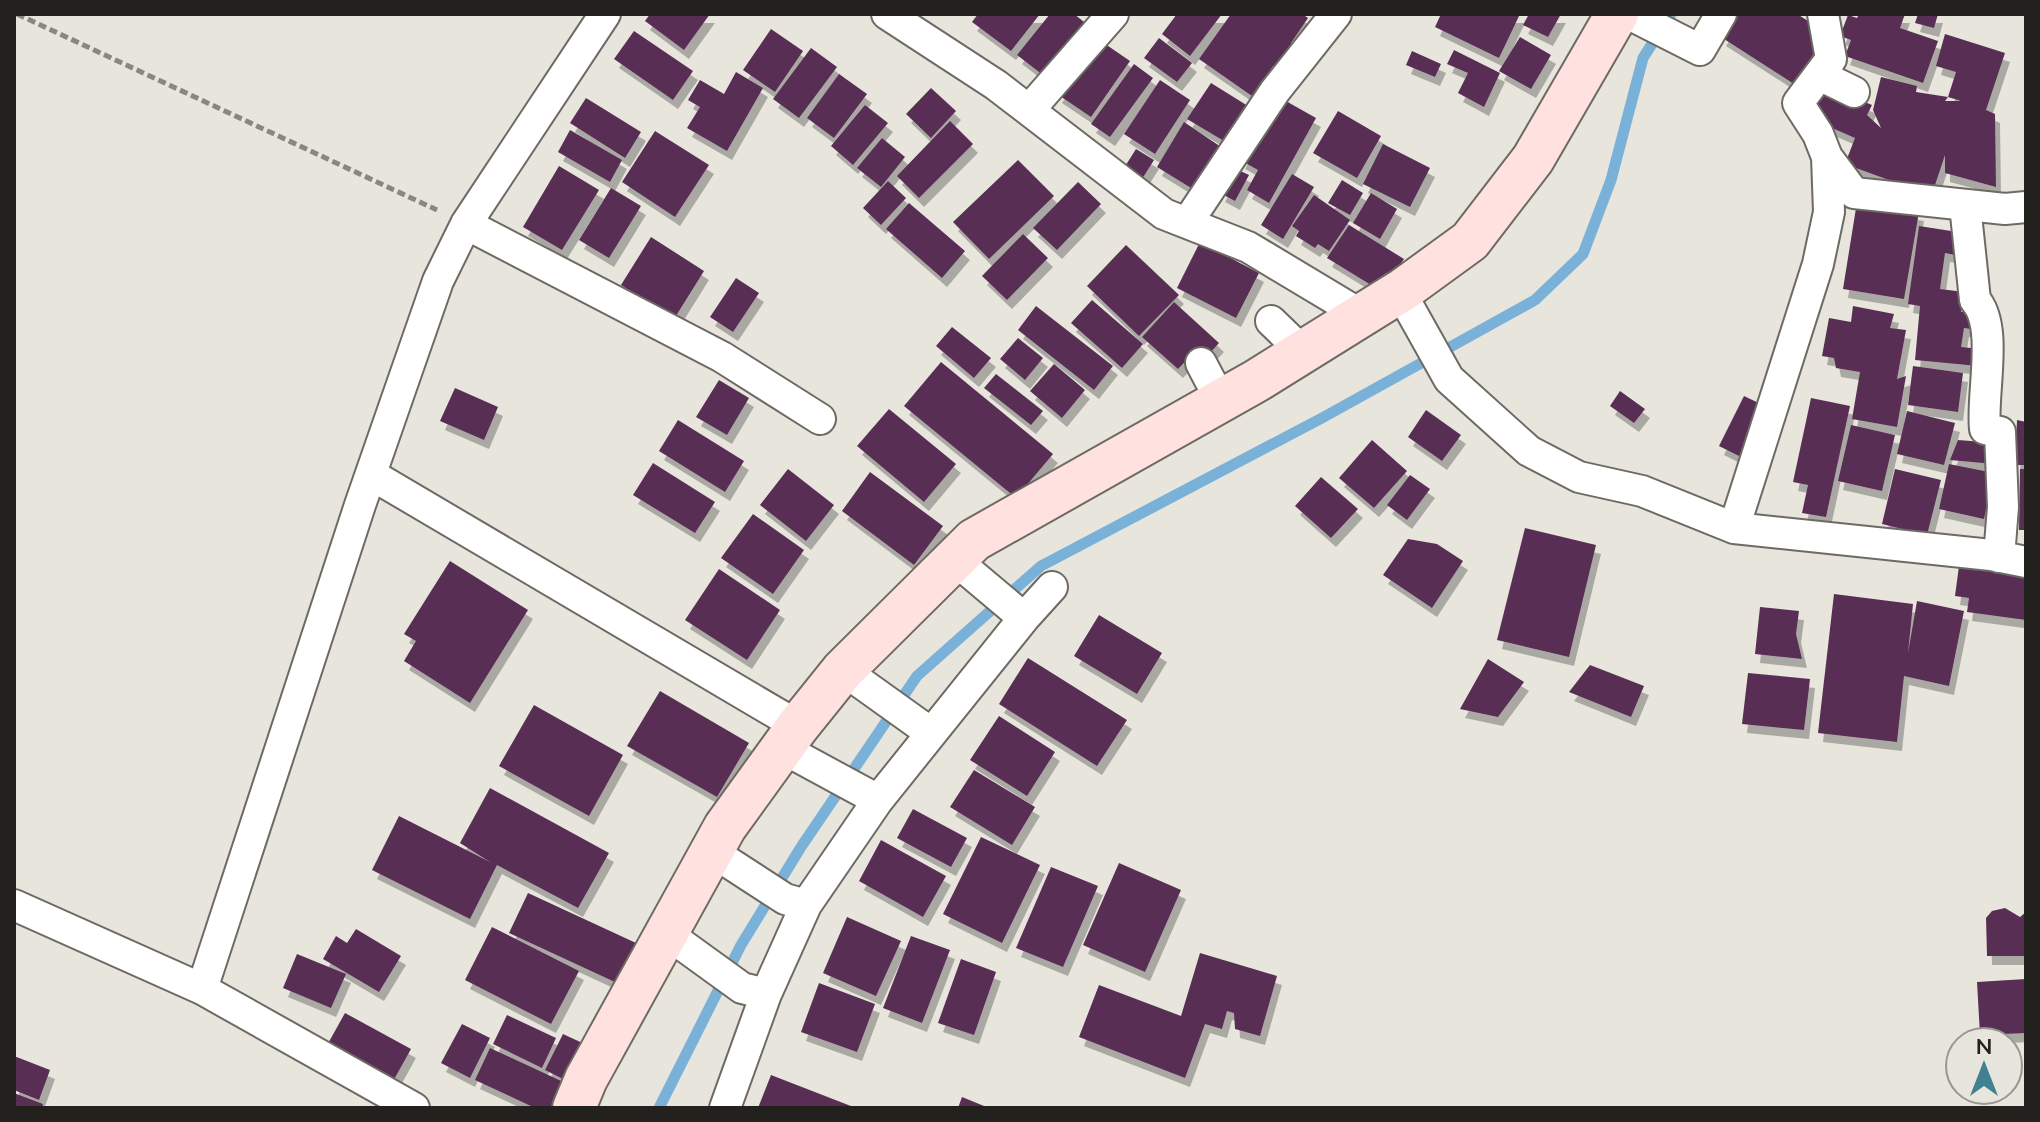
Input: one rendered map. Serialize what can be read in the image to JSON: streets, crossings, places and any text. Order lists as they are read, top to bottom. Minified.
{"north":"top"}
